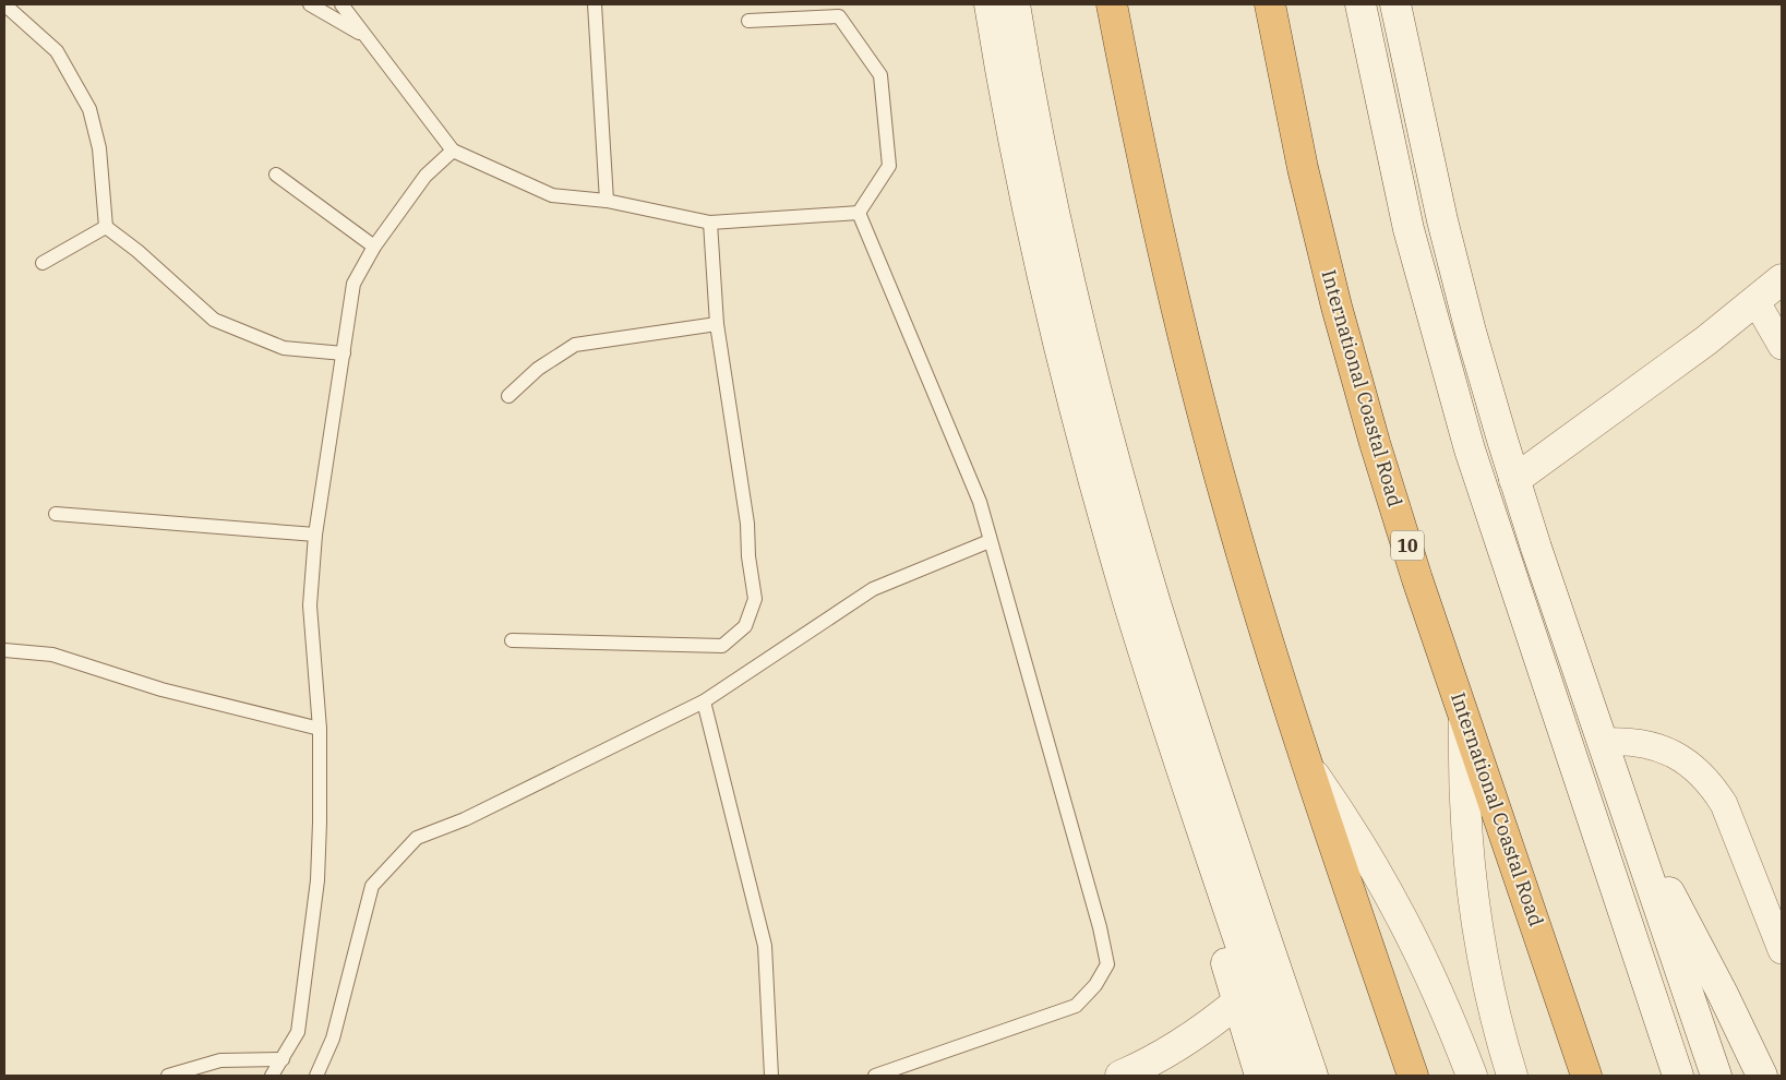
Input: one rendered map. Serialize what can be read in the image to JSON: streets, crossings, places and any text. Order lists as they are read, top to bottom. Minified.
{"streets":{"highway":["International Coastal Road","10"]}}
